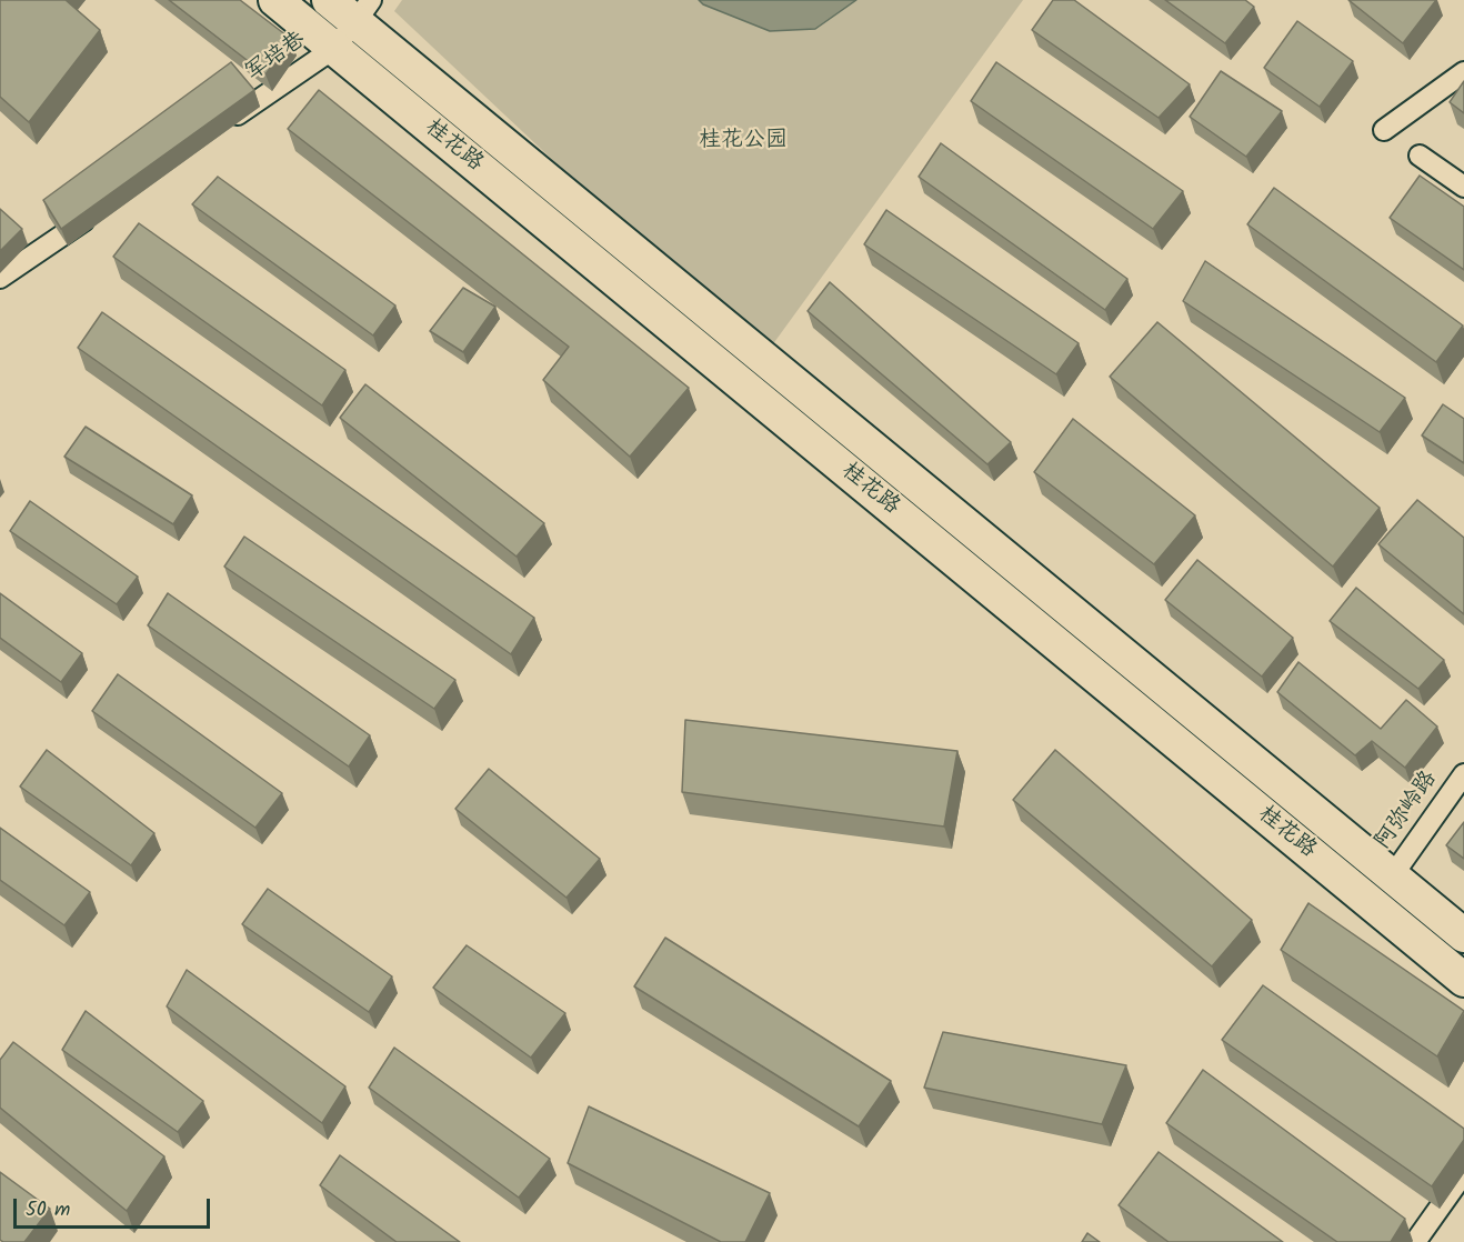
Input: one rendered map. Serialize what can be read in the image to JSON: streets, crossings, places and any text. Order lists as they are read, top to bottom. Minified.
{"streets":{"main road":["桂花路"],"street":["军培巷","阿弥岭路"]},"crossings":[["军培巷","桂花路"],["桂花路","阿弥岭路"]],"parks":["桂花公园"],"scale_bar":"50 m"}
